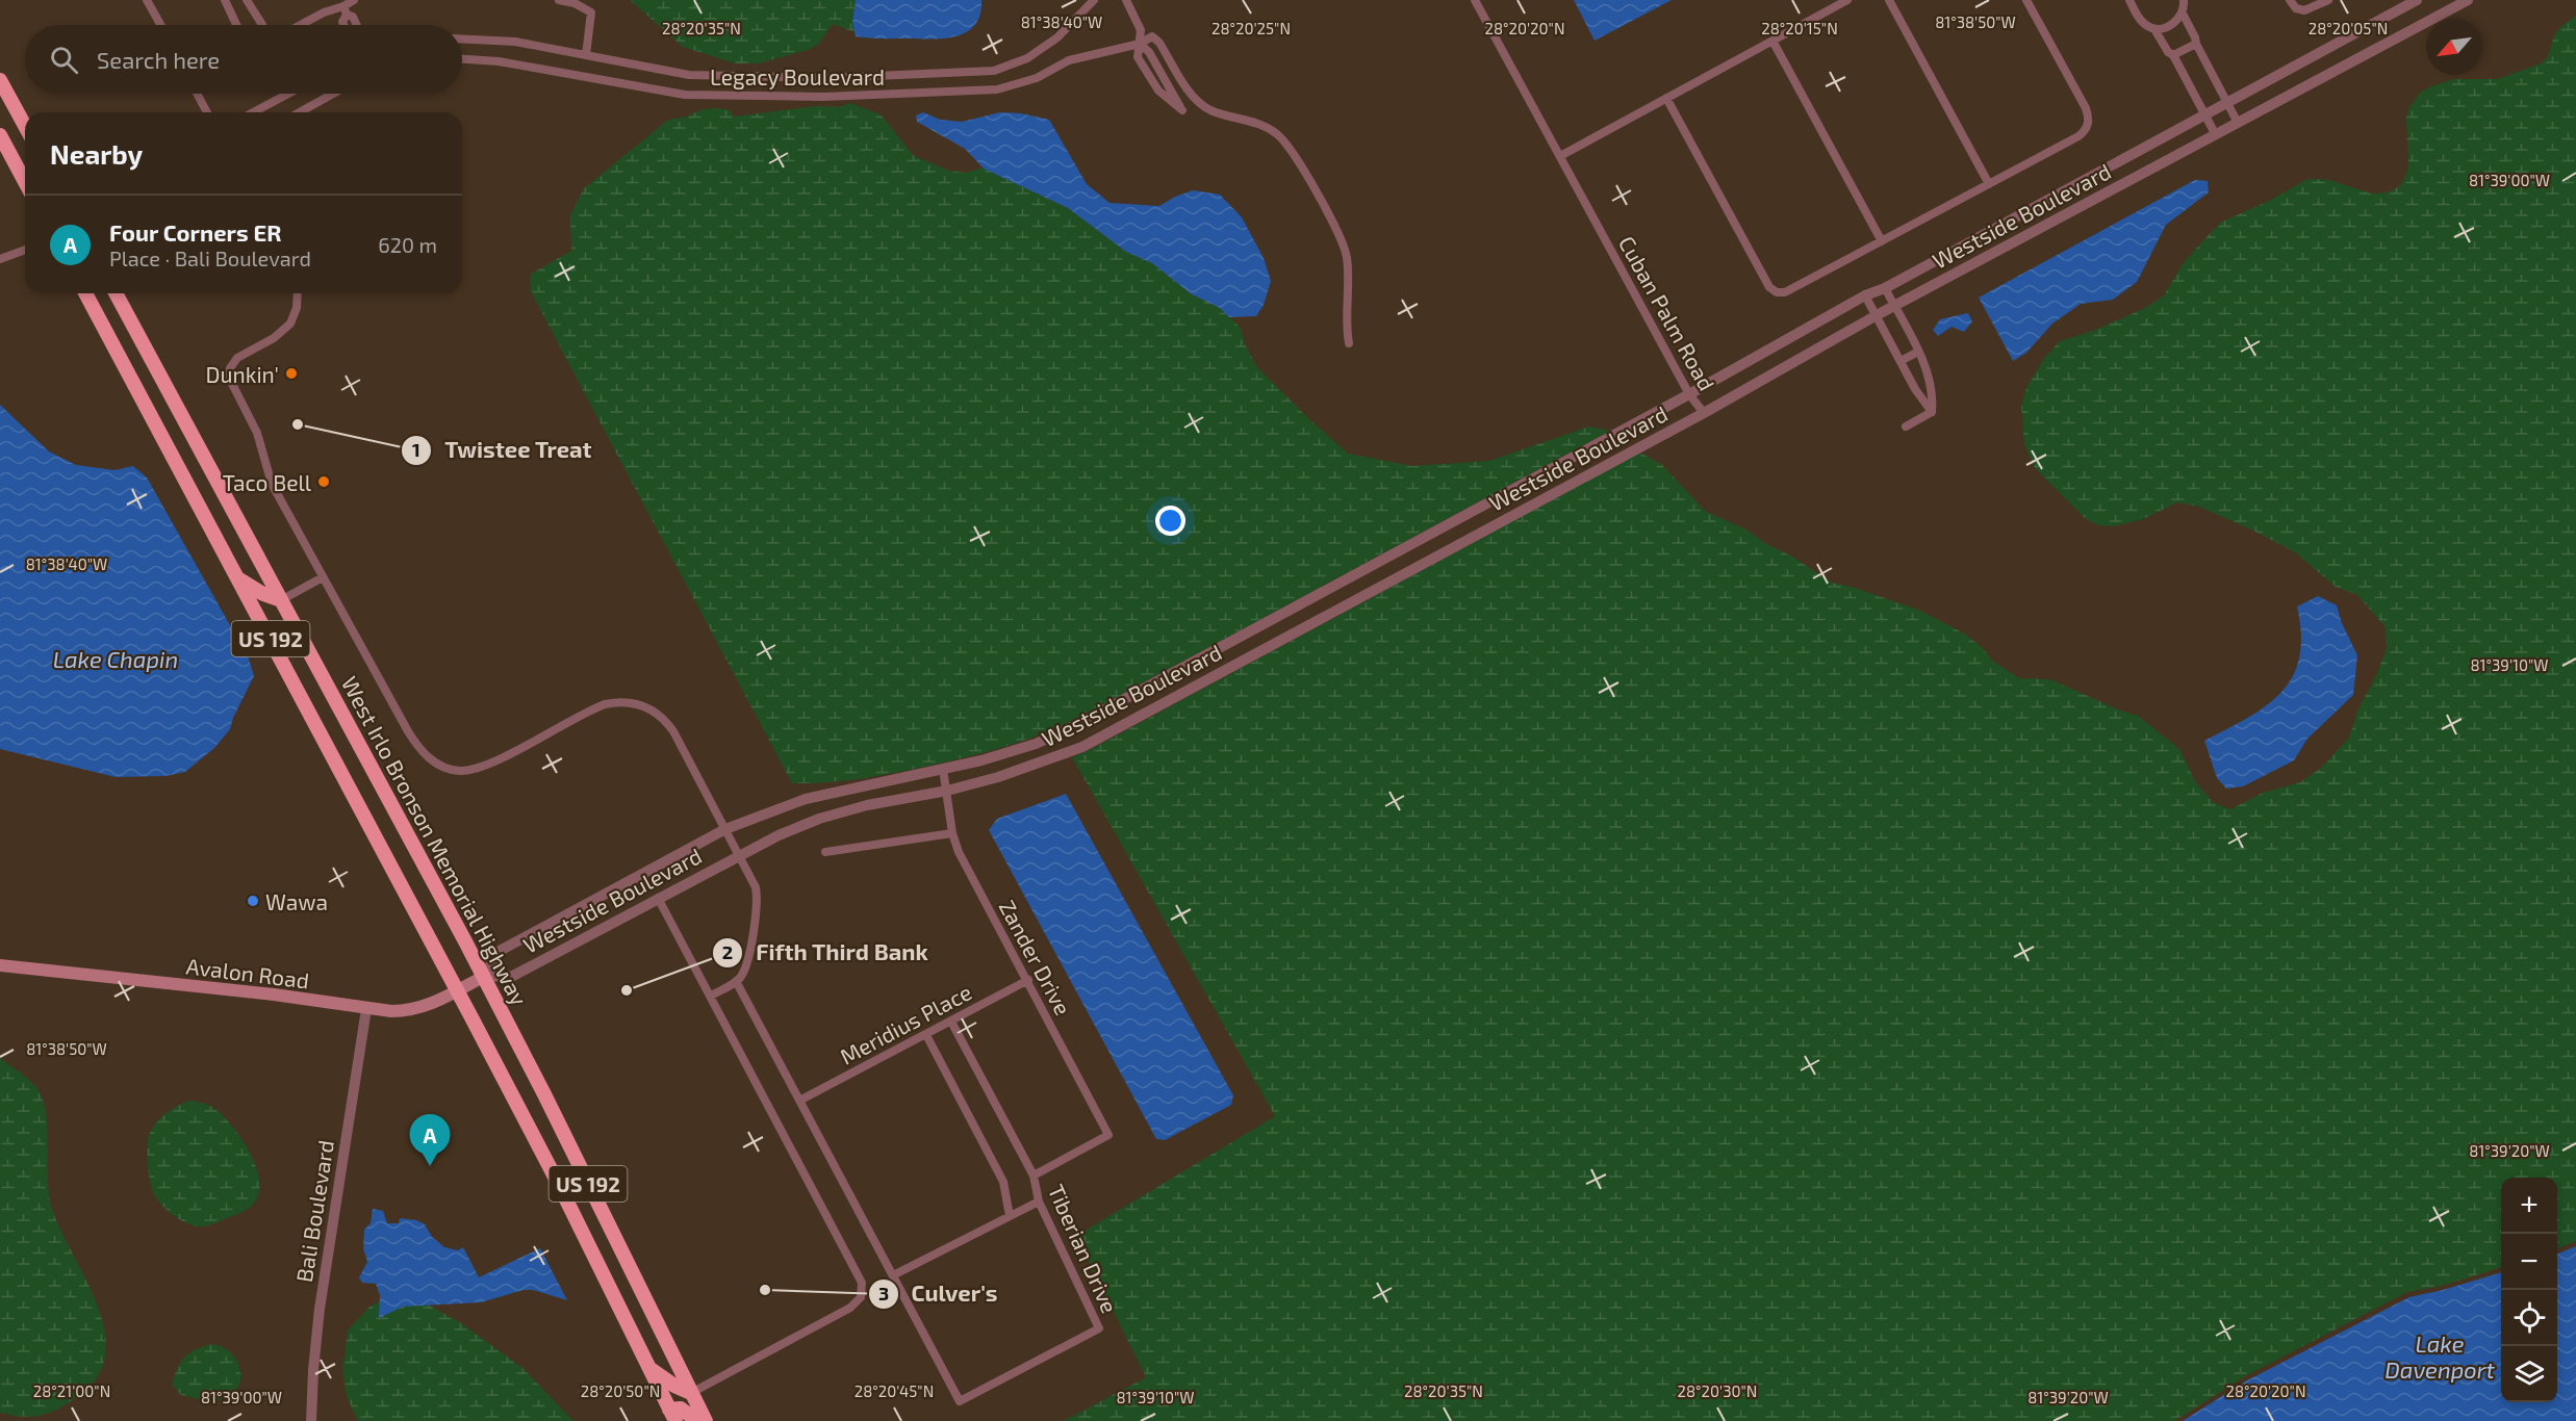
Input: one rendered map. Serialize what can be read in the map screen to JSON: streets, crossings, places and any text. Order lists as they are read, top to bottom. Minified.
{"streets":{"highway":["US 192","West Irlo Bronson Memorial Highway"],"main road":["Avalon Road"],"street":["Legacy Boulevard","Westside Boulevard","Cuban Palm Road","Zander Drive","Meridius Place","Bali Boulevard","Tiberian Drive"]},"crossings":[["Westside Boulevard","Cuban Palm Road"],["Westside Boulevard","West Irlo Bronson Memorial Highway"],["Westside Boulevard","Zander Drive"],["Westside Boulevard","Avalon Road"],["US 192","Avalon Road"],["West Irlo Bronson Memorial Highway","Avalon Road"],["Zander Drive","Meridius Place"],["Zander Drive","Tiberian Drive"],["Avalon Road","Bali Boulevard"],["Meridius Place","Tiberian Drive"]],"water":["Lake Chapin","Lake Davenport"],"places":["Dunkin'","Twistee Treat","Taco Bell","Wawa","Fifth Third Bank","Culver's"],"north":"bottom left","page":{"search":"Search here","heading":"Nearby","list":[{"mark":"A","name":"Four Corners ER","note":"Place · Bali Boulevard","value":"620 m"}],"pins":"A","map_buttons":["+","−"]},"coordinates":["81°38'50\"W","81°38'40\"W","28°20'35\"N","28°20'25\"N","28°20'20\"N","28°20'15\"N","28°20'05\"N","81°39'00\"W","81°39'10\"W","81°39'20\"W","28°21'00\"N","28°20'50\"N","28°20'45\"N","28°20'30\"N"]}
